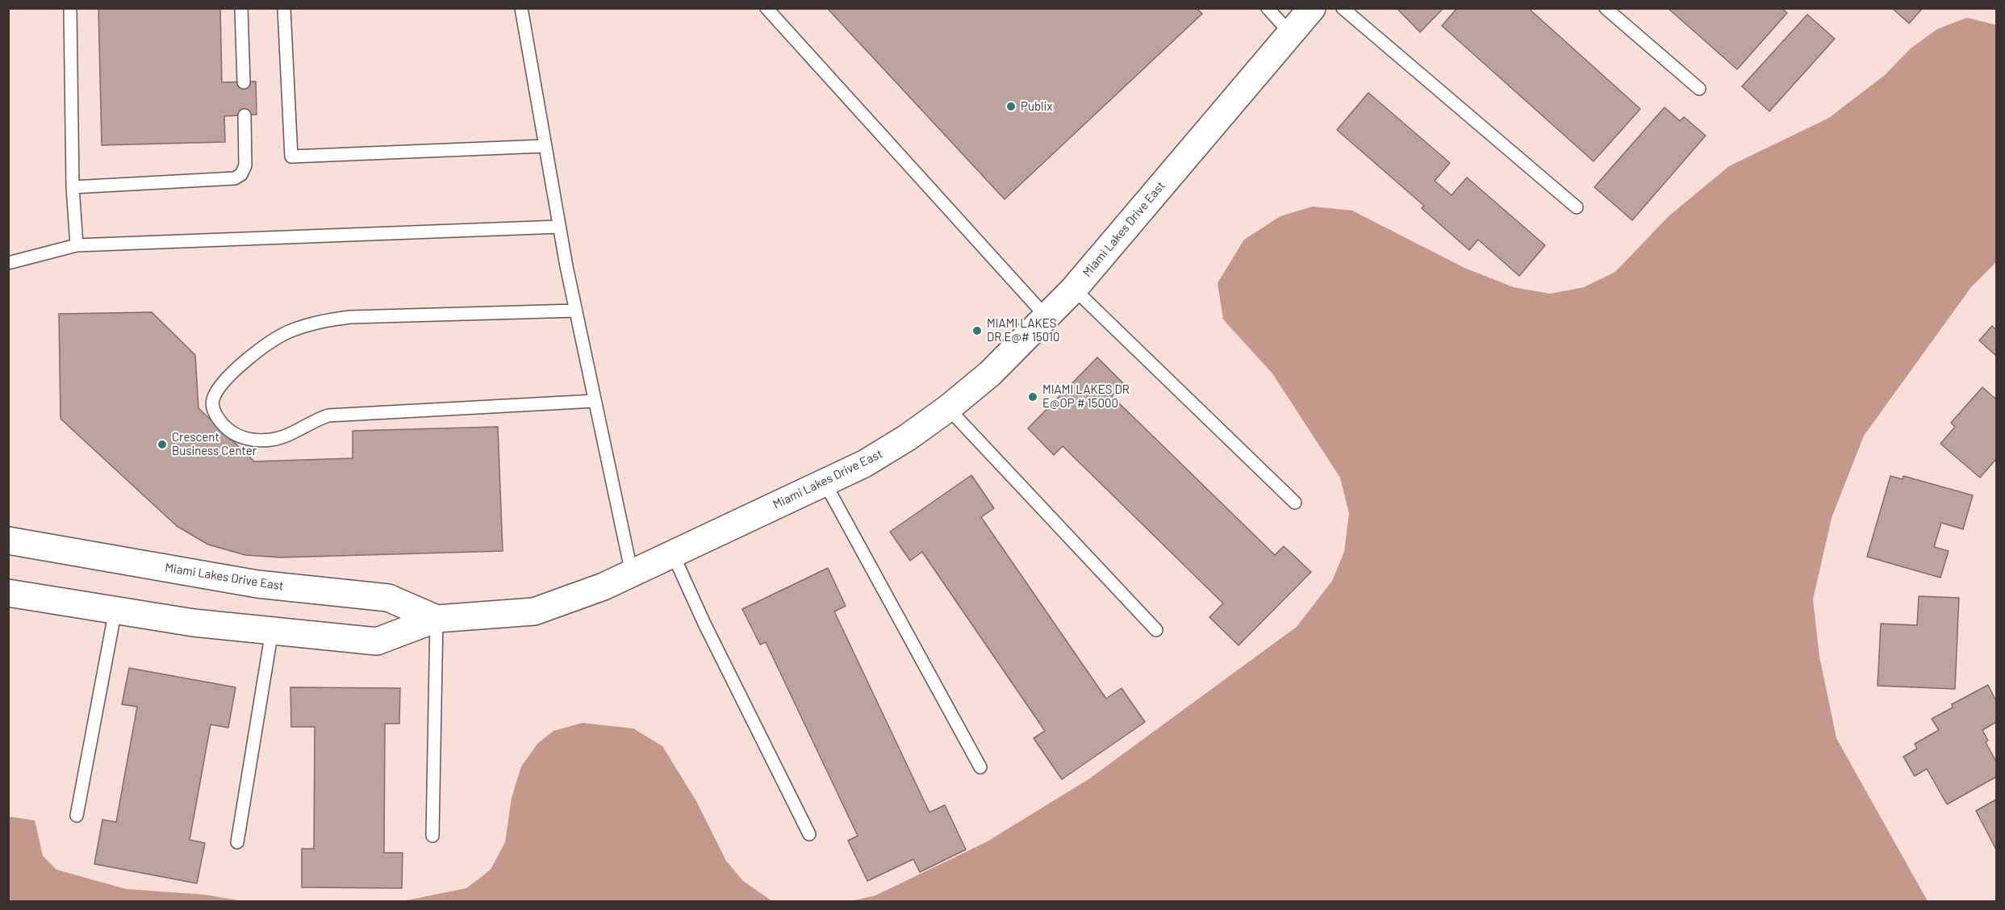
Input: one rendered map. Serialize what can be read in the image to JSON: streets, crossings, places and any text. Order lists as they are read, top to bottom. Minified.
{"streets":{"main road":["Miami Lakes Drive East"]},"places":["Publix","MIAMI LAKES DR E@# 15010","MIAMI LAKES DR E@OP # 15000","Crescent Business Center"]}
